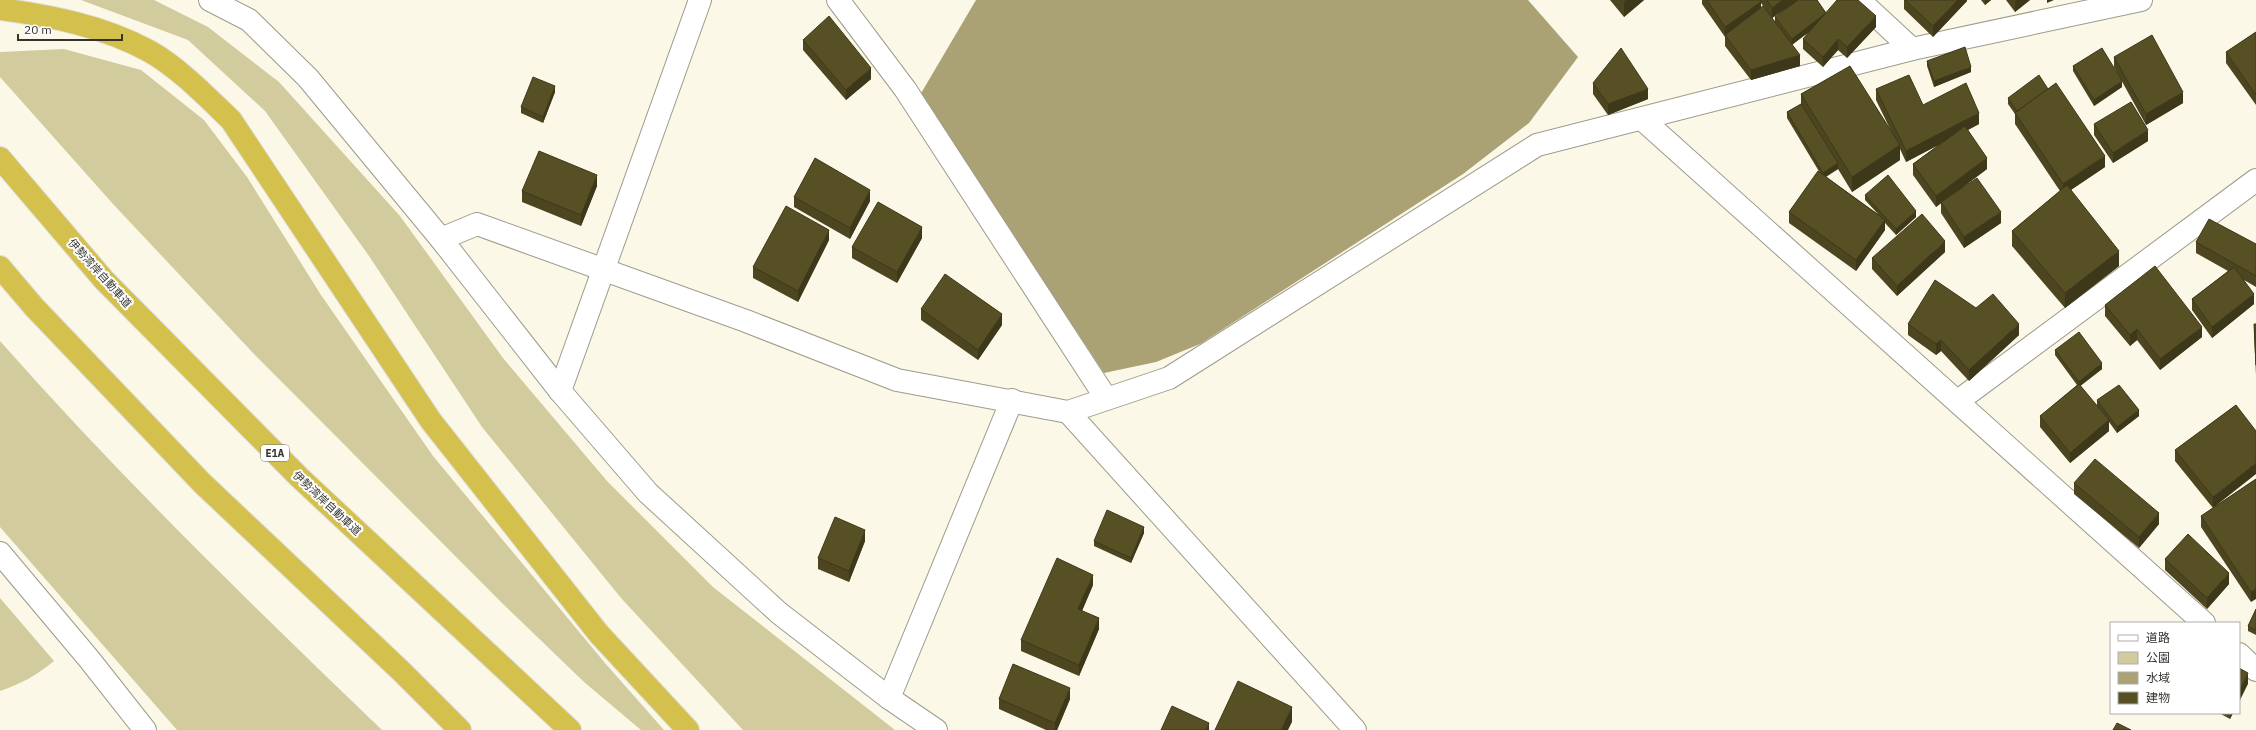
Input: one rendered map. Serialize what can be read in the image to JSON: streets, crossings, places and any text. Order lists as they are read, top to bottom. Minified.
{"streets":{"highway":["伊勢湾岸自動車道","E1A"]},"legend":["道路","公園","水域","建物"],"scale_bar":"20 m"}
